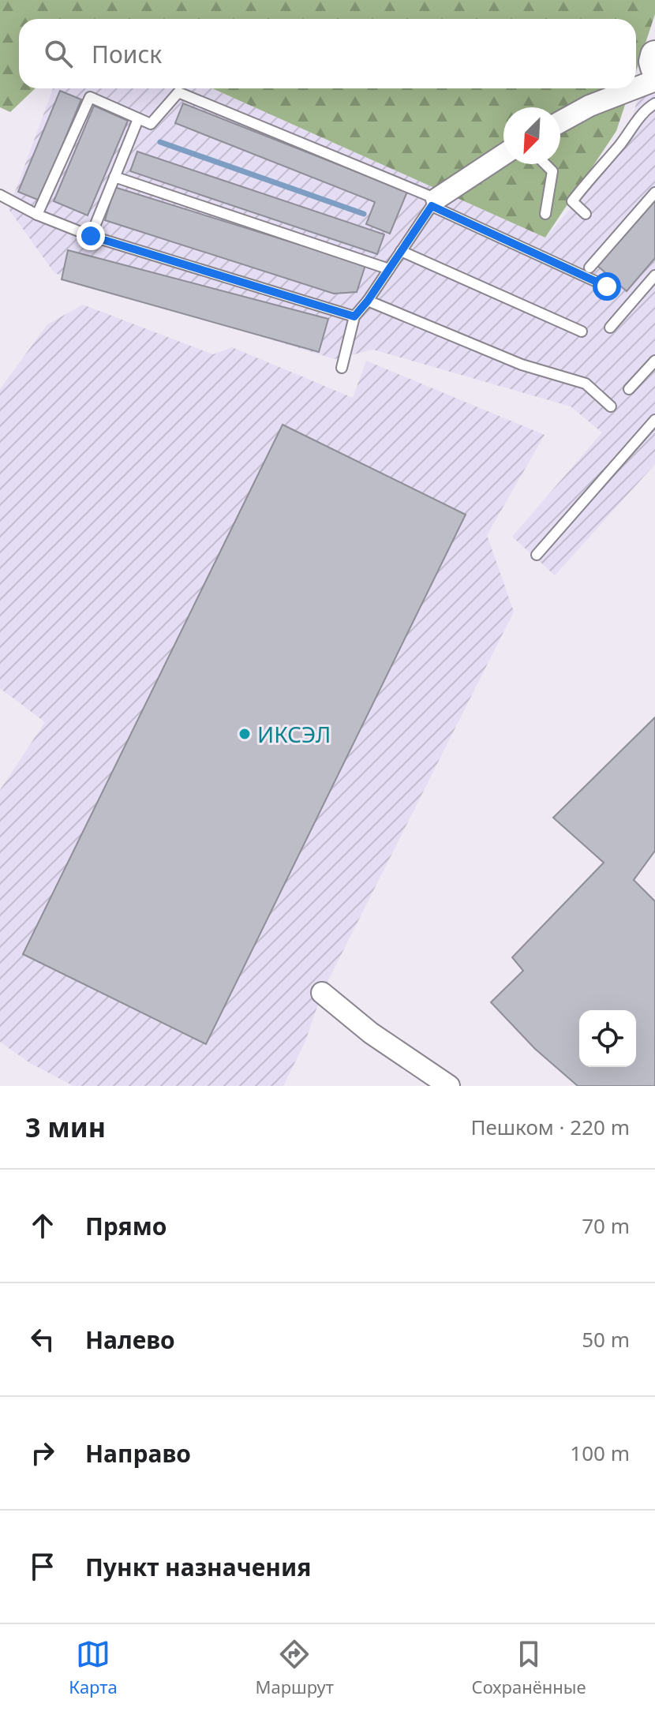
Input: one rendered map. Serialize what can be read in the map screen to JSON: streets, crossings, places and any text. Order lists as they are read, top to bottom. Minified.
{"places":["ИКСЭЛ"],"north":"bottom left","page":{"search":"Поиск","heading":["3 мин","Пешком · 220 m"],"list":[["Прямо","70 m"],["Налево","50 m"],["Направо","100 m"],"Пункт назначения"],"nav":["Карта","Маршрут","Сохранённые"]}}
